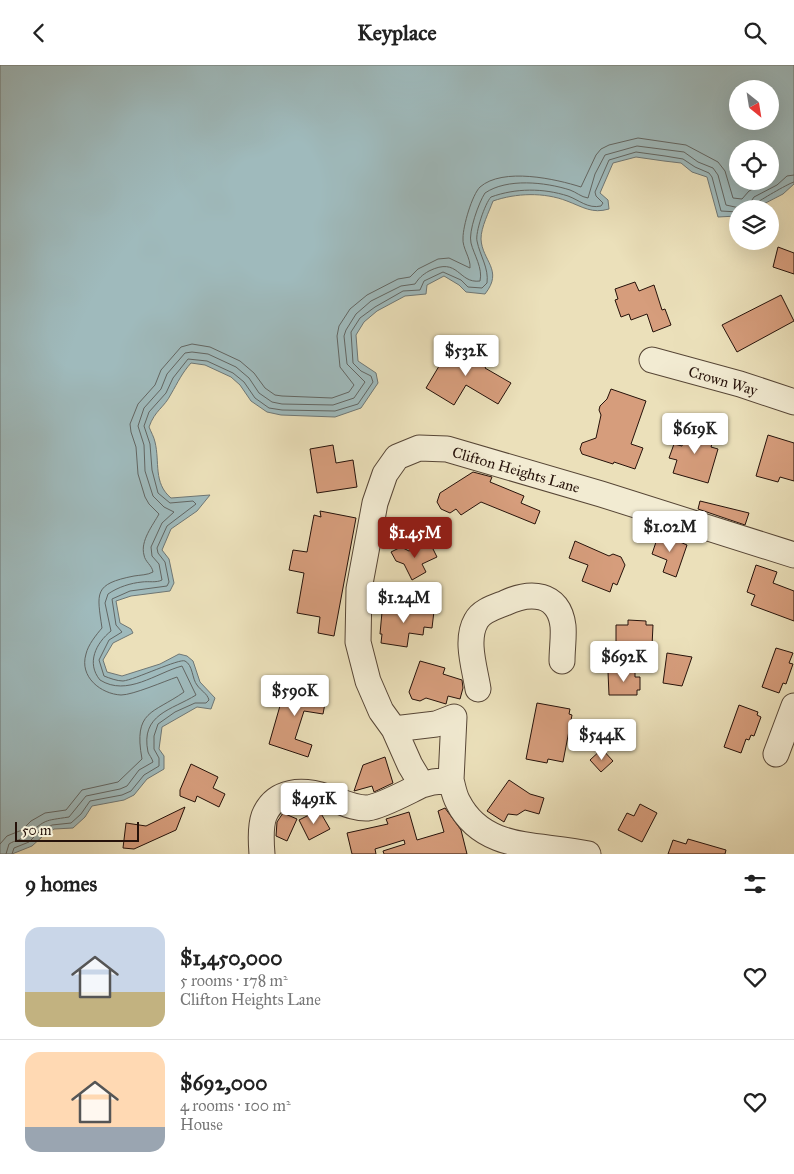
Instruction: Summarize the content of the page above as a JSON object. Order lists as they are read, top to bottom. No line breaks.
{"streets":{"street":["Crown Way","Clifton Heights Lane"]},"scale_bar":"50 m","north":"bottom right","page":{"header":"Keyplace","price":["$532K","$619K","$1.02M","$1.45M","$1.24M","$692K","$590K","$544K","$491K"],"scale":"50 m","heading":"9 homes","list":[{"name":"$1,450,000","note":"5 rooms · 178 m² · Clifton Heights Lane"},{"name":"$692,000","note":"4 rooms · 100 m² · House"}]}}
